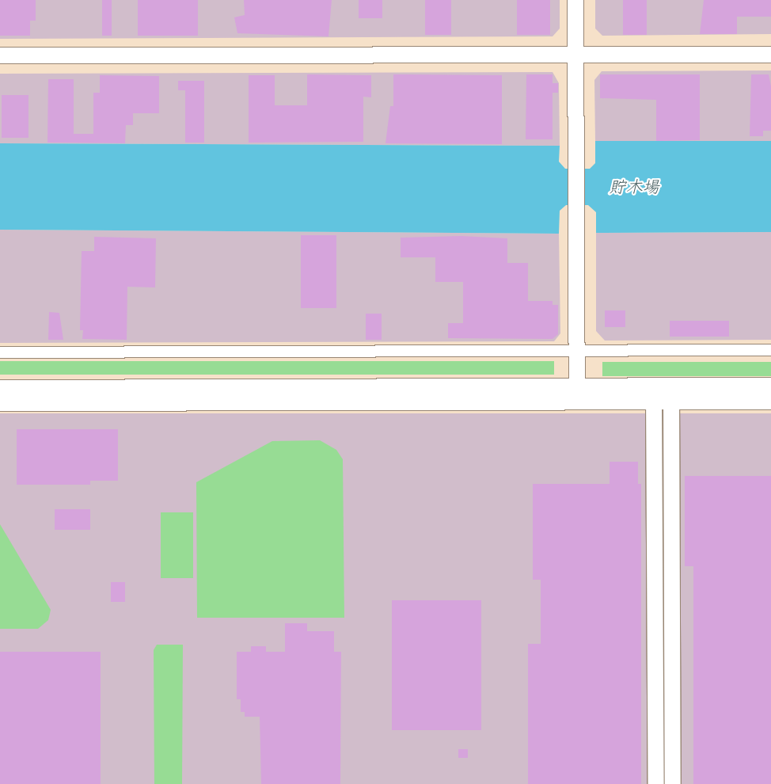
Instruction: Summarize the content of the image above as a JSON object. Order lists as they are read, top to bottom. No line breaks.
{"water":["貯木場"]}
